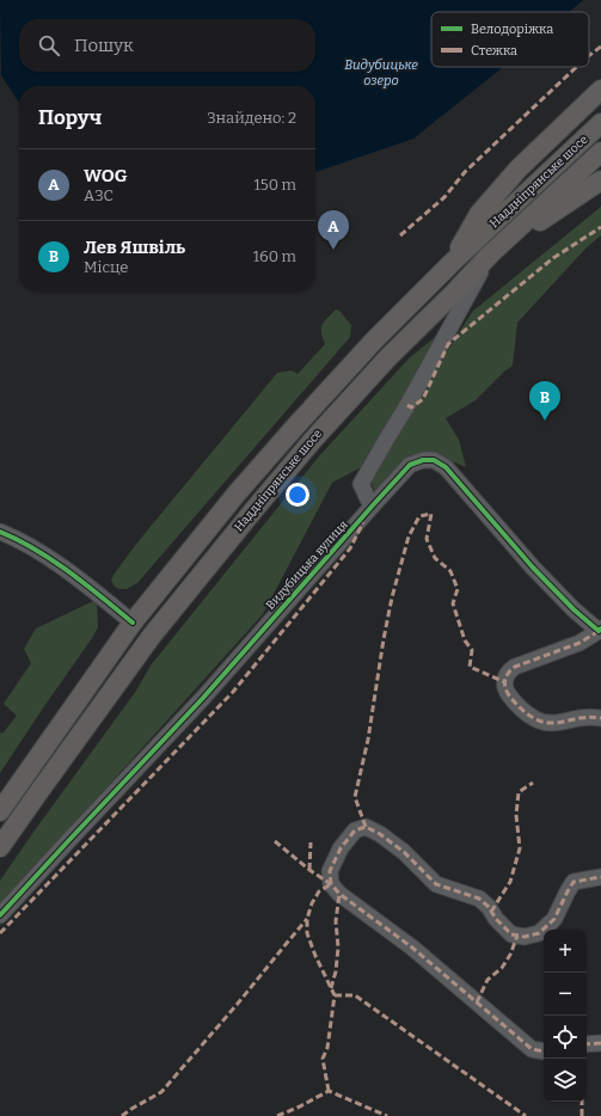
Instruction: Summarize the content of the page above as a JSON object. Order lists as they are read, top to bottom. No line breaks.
{"streets":{"main road":["Наддніпрянське шосе"],"street":["Видубицька вулиця"]},"water":["Видубицьке озеро"],"legend":["Велодоріжка","Стежка"],"page":{"search":"Пошук","heading":["Поруч","Знайдено: 2"],"list":[{"mark":"A","name":"WOG","note":"АЗС","value":"150 m"},{"mark":"B","name":"Лев Яшвіль","note":"Місце","value":"160 m"}],"pins":["A","B"],"map_buttons":["+","−"]}}
